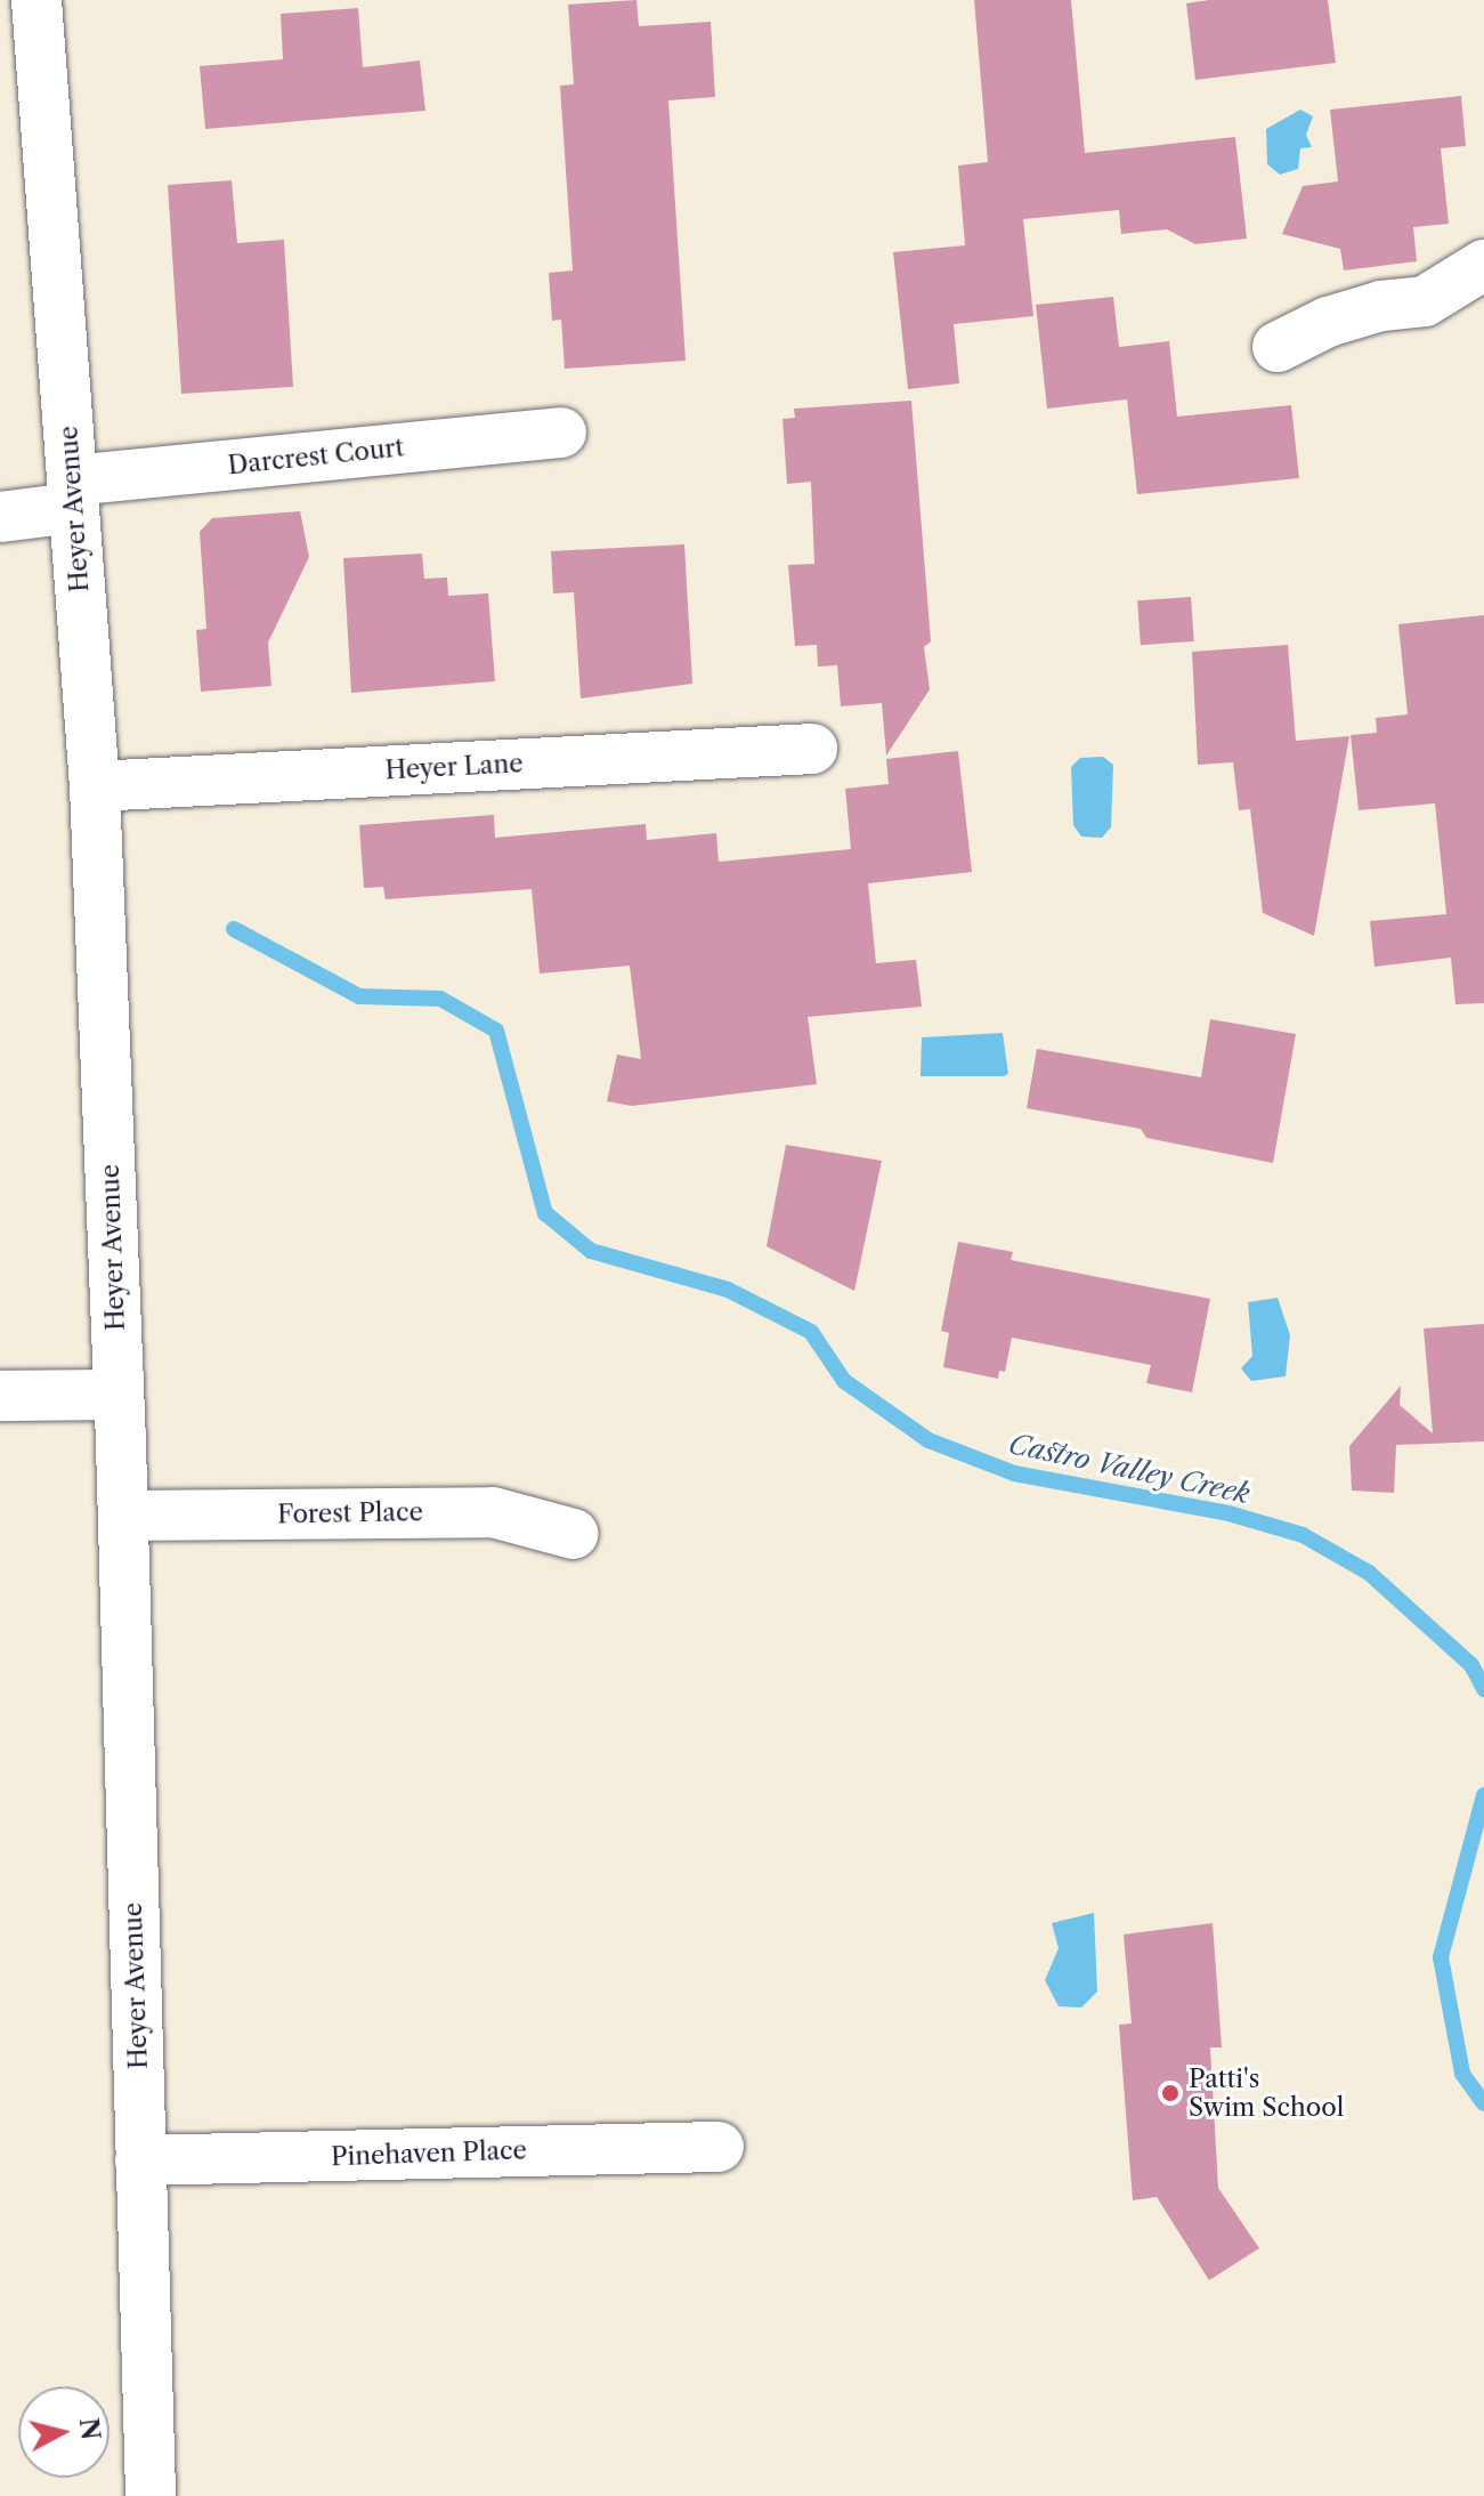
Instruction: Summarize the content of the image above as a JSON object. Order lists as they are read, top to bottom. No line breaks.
{"streets":{"street":["Darcrest Court","Heyer Avenue","Heyer Lane","Forest Place","Pinehaven Place"]},"crossings":[["Darcrest Court","Heyer Avenue"],["Heyer Avenue","Heyer Lane"],["Heyer Avenue","Forest Place"],["Heyer Avenue","Pinehaven Place"]],"water":["Castro Valley Creek"],"places":["Patti's Swim School"],"north":"right"}
